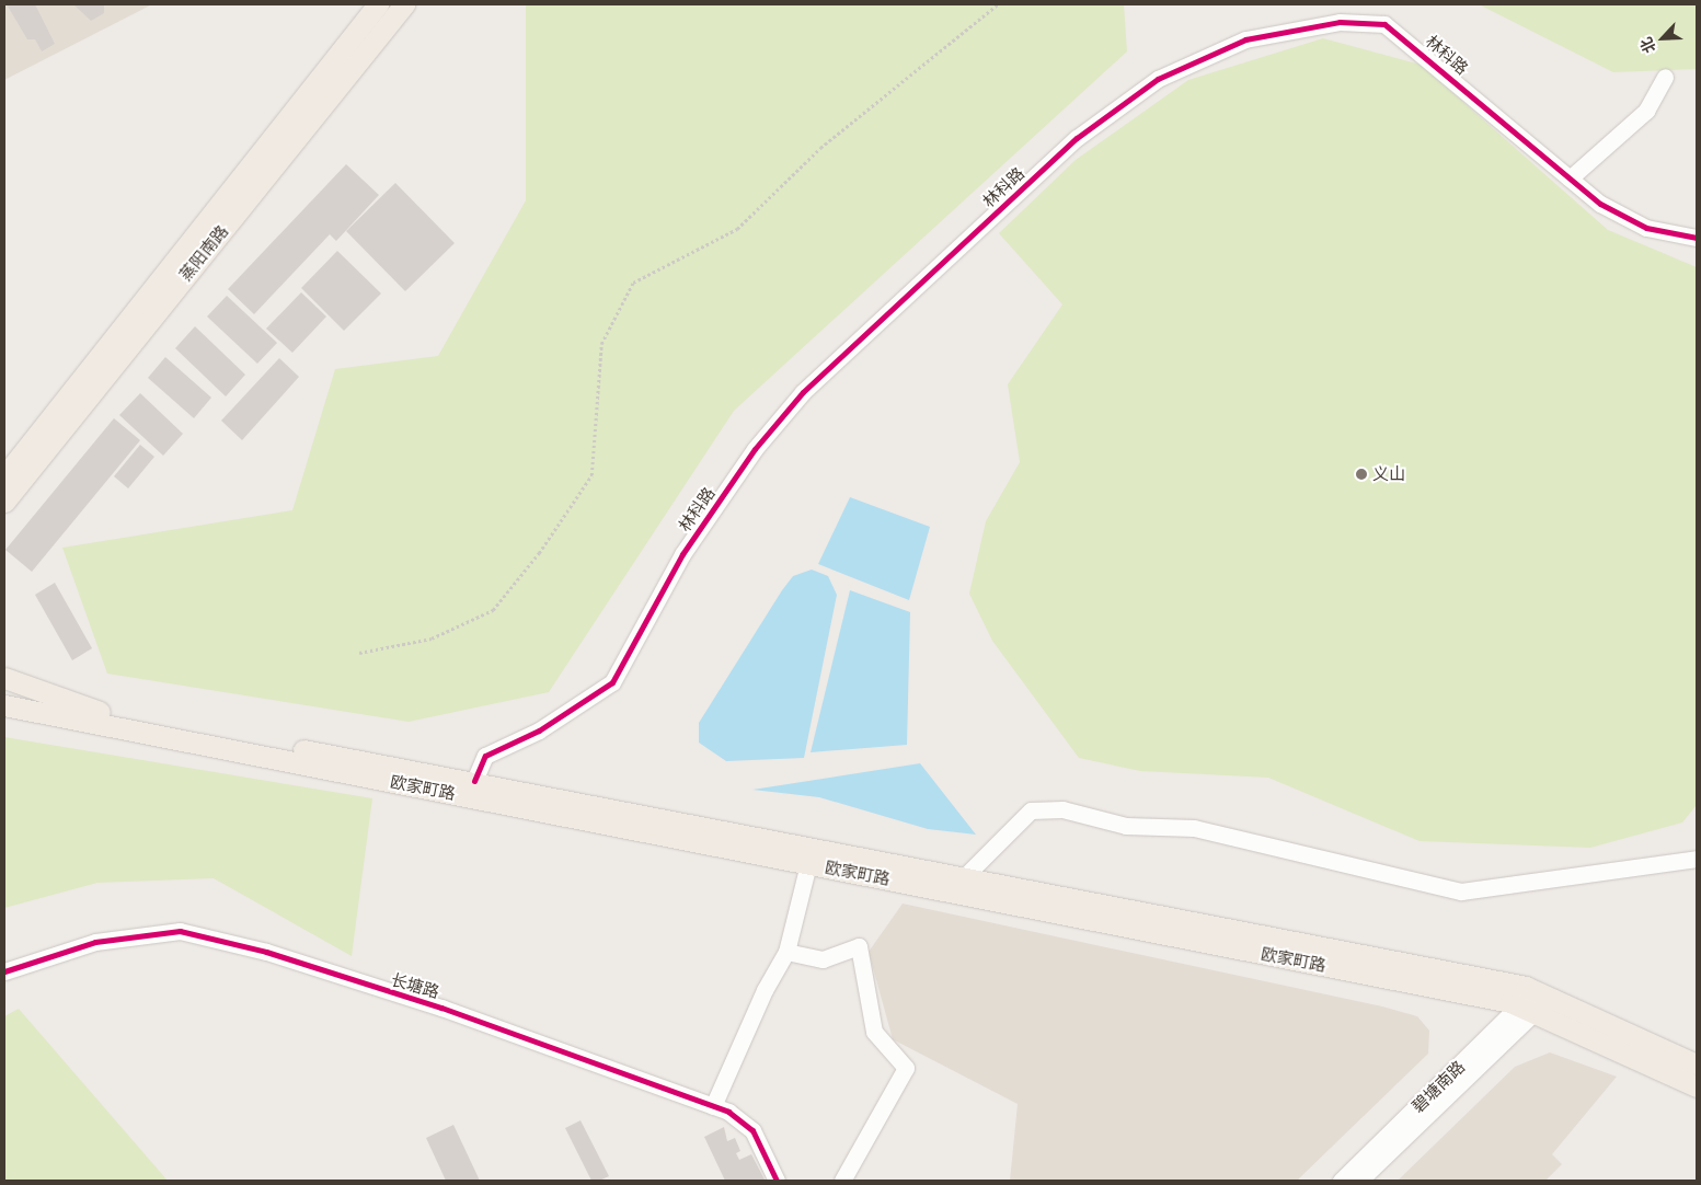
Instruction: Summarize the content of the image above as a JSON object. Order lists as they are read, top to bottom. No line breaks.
{"streets":{"main road":["蒸阳南路","欧家町路"],"street":["林科路","长塘路","碧塘南路"]},"crossings":[["林科路","欧家町路"],["欧家町路","碧塘南路"]],"places":["义山"],"north":"bottom left"}
